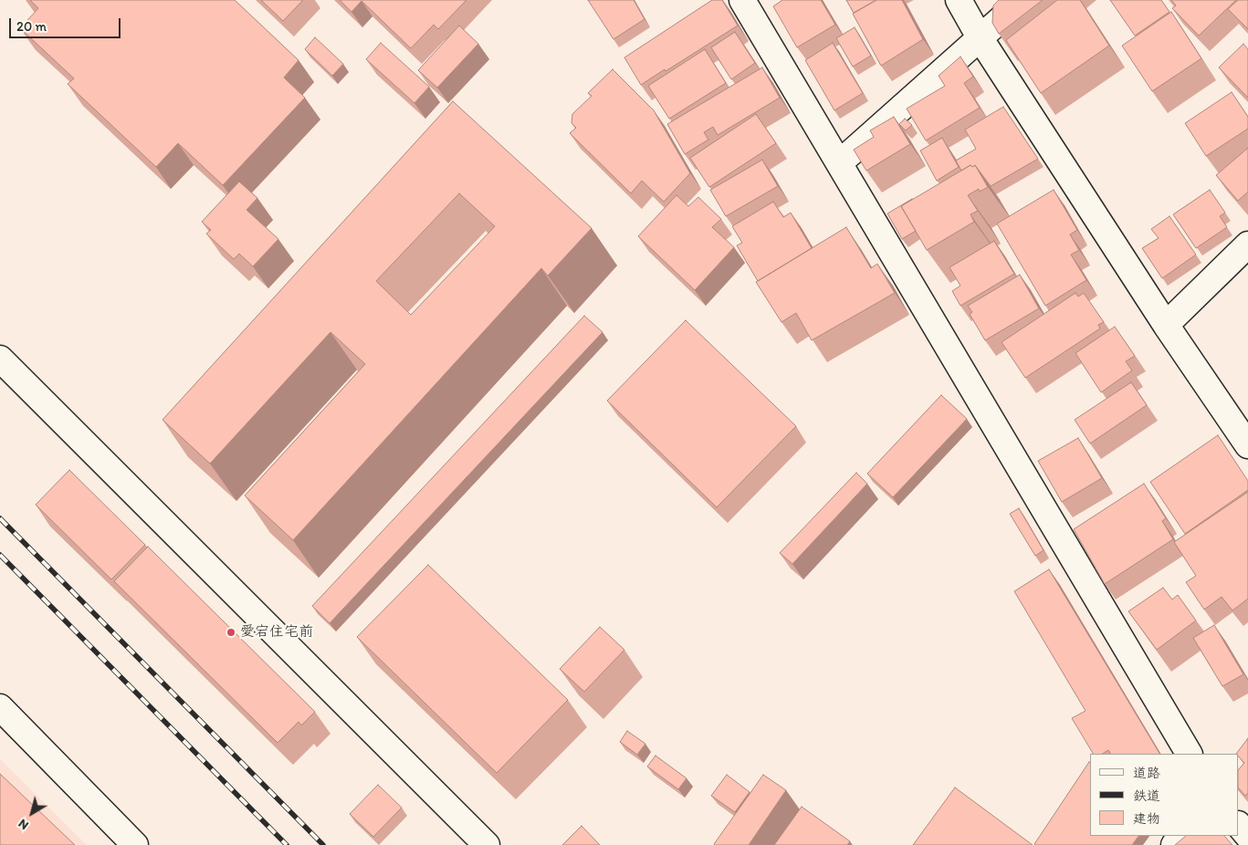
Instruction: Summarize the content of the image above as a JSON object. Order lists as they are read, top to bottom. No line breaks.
{"places":["愛宕住宅前"],"legend":["道路","鉄道","建物"],"scale_bar":"20 m","north":"bottom left"}
